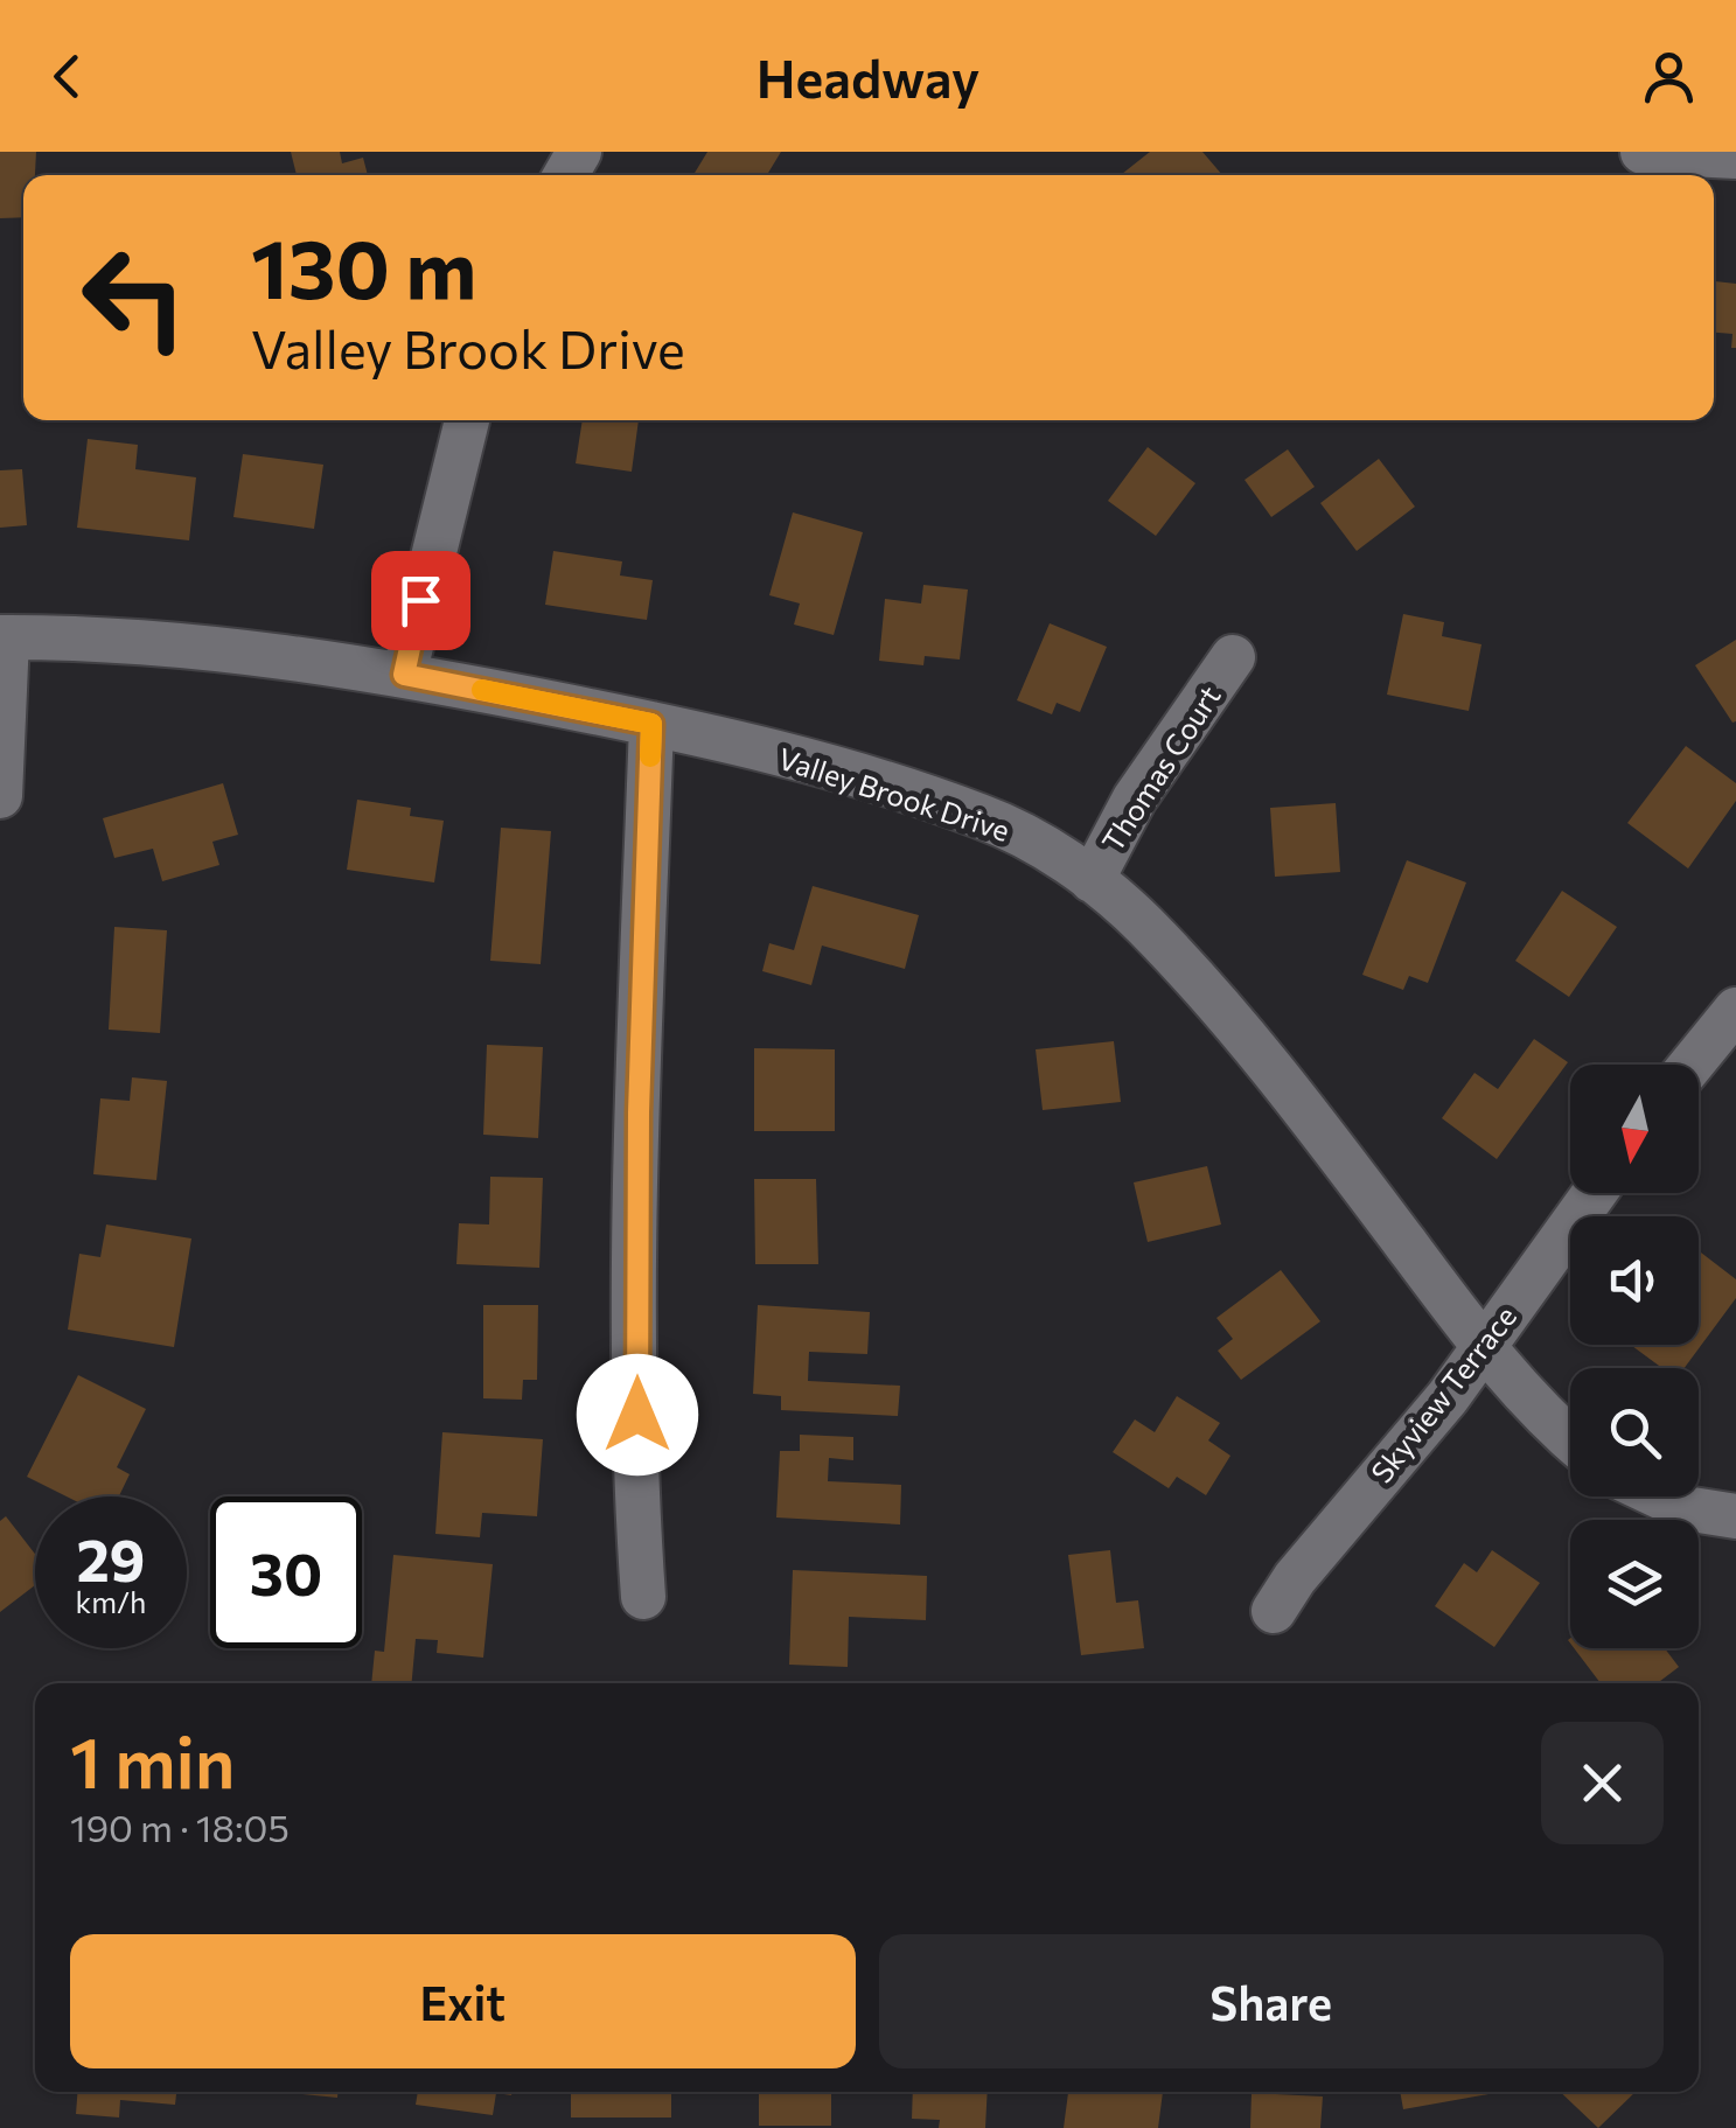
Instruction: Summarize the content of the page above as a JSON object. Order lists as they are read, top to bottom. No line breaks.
{"streets":{"street":["Thomas Court","Valley Brook Drive","Skyview Terrace"]},"crossings":[["Thomas Court","Valley Brook Drive"],["Valley Brook Drive","Skyview Terrace"]],"north":"bottom","page":{"header":"Headway","turn":["130 m","Valley Brook Drive"],"speed":"29 km/h","limit":"30","heading":["1 min","190 m · 18:05"],"buttons":["Exit","Share"]}}
